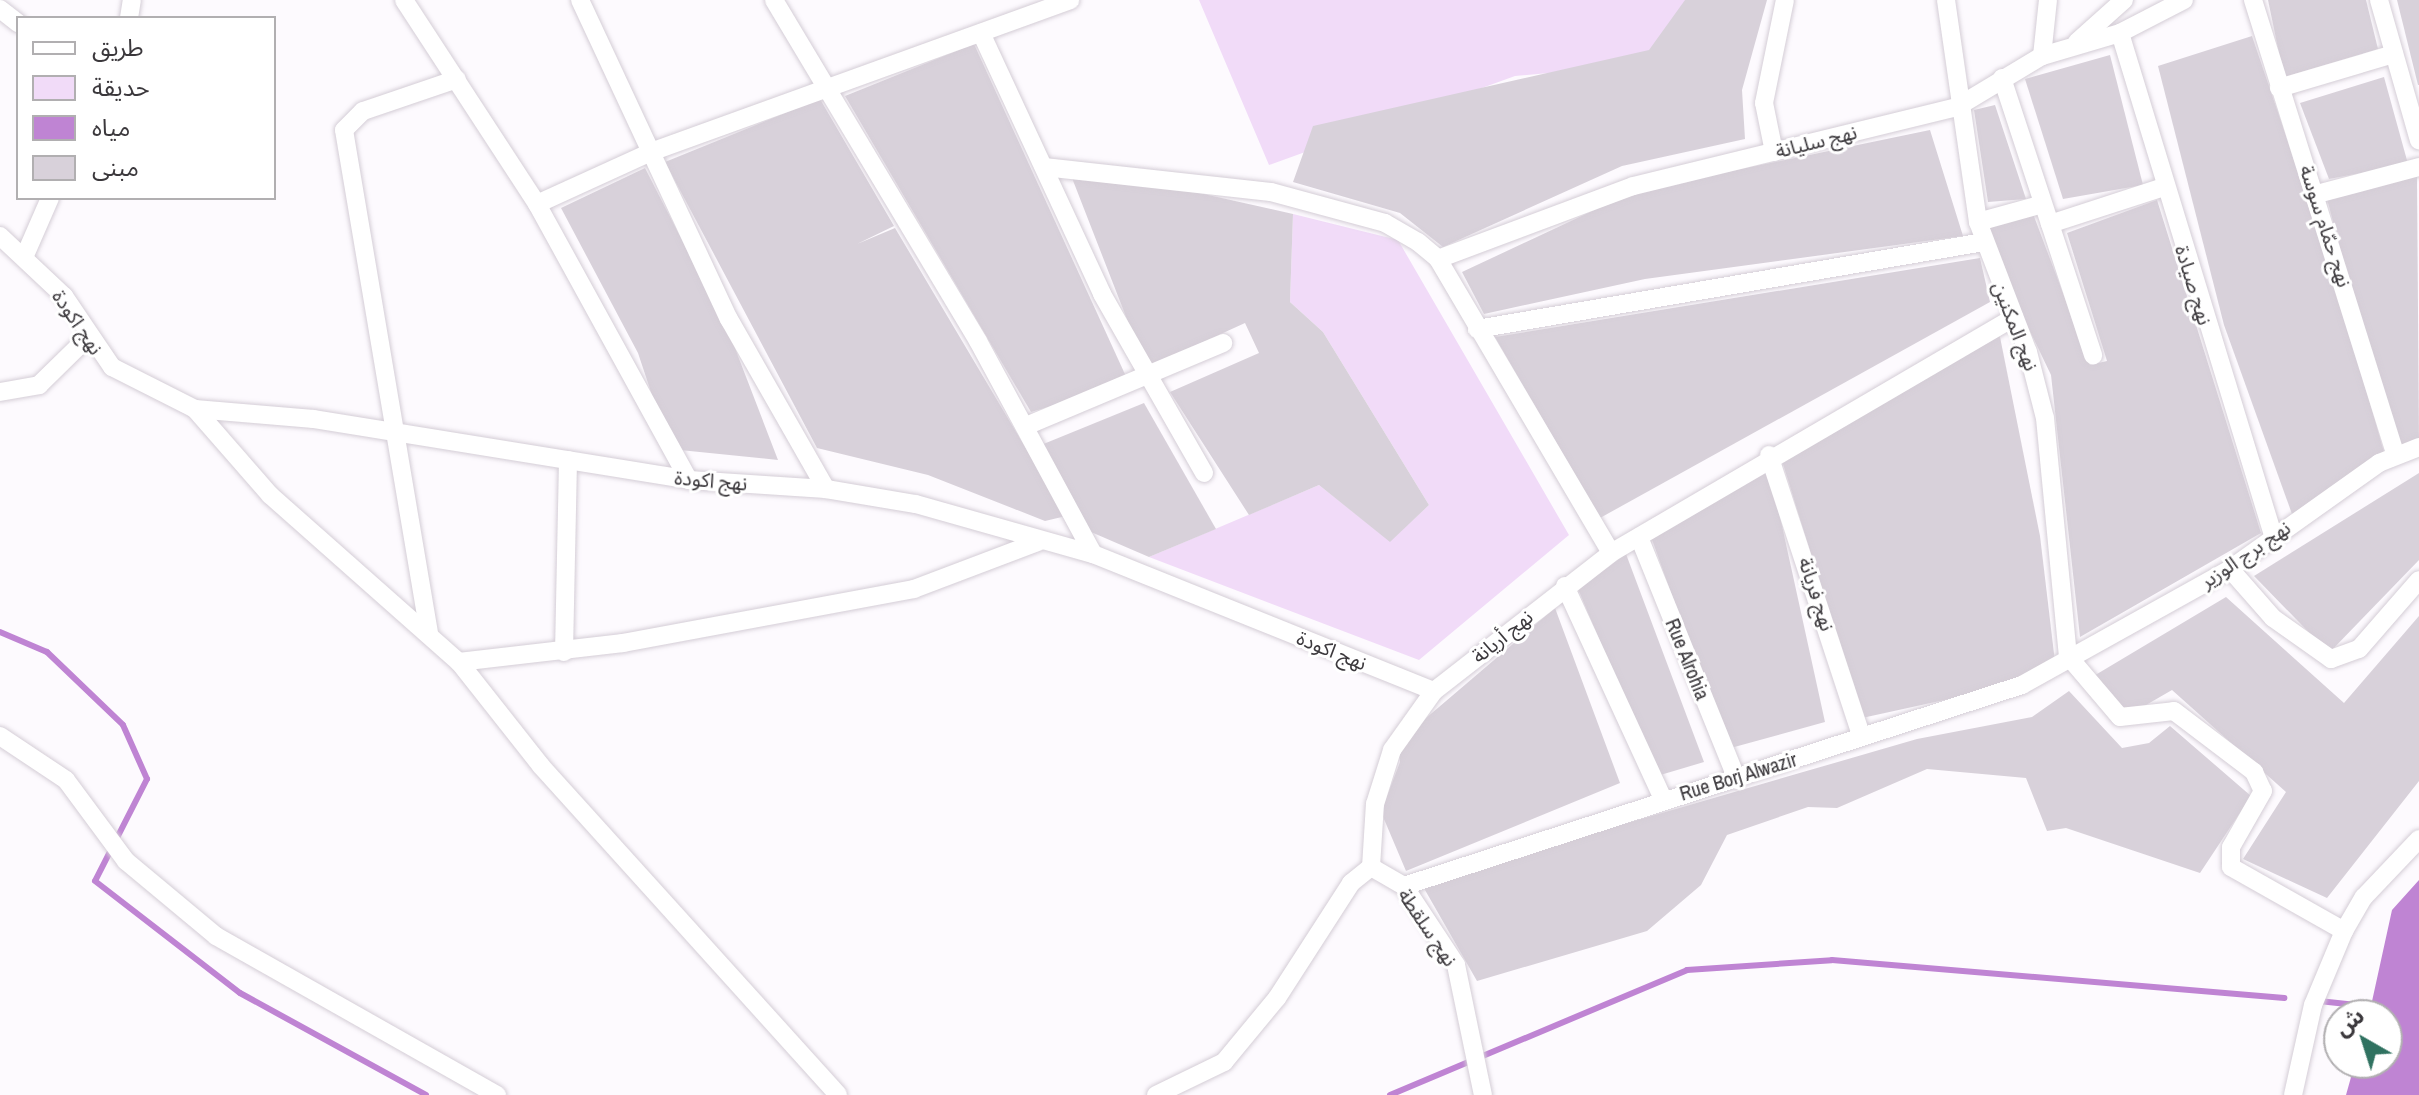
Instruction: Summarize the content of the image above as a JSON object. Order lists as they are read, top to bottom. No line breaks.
{"streets":{"street":["نهج سليانة","نهج حمّام سوسة","نهج صيادة","نهج اكودة","نهج المكنين","نهج برج الوزير","نهج فريانة","نهج أريانة","Rue Alrohia","Rue Borj Alwazir","نهج سلقطة"]},"crossings":[["نهج سليانة","نهج صيادة"],["نهج سليانة","نهج المكنين"],["نهج حمّام سوسة","نهج برج الوزير"],["نهج صيادة","نهج برج الوزير"],["نهج اكودة","نهج أريانة"],["نهج المكنين","نهج برج الوزير"],["نهج المكنين","نهج أريانة"],["نهج المكنين","Rue Borj Alwazir"],["نهج برج الوزير","Rue Borj Alwazir"],["نهج فريانة","نهج أريانة"],["نهج فريانة","Rue Borj Alwazir"],["نهج أريانة","Rue Alrohia"],["نهج أريانة","نهج سلقطة"],["Rue Alrohia","Rue Borj Alwazir"],["Rue Borj Alwazir","نهج سلقطة"]],"legend":["طريق","حديقة","مياه","مبنى"],"north":"top left"}
